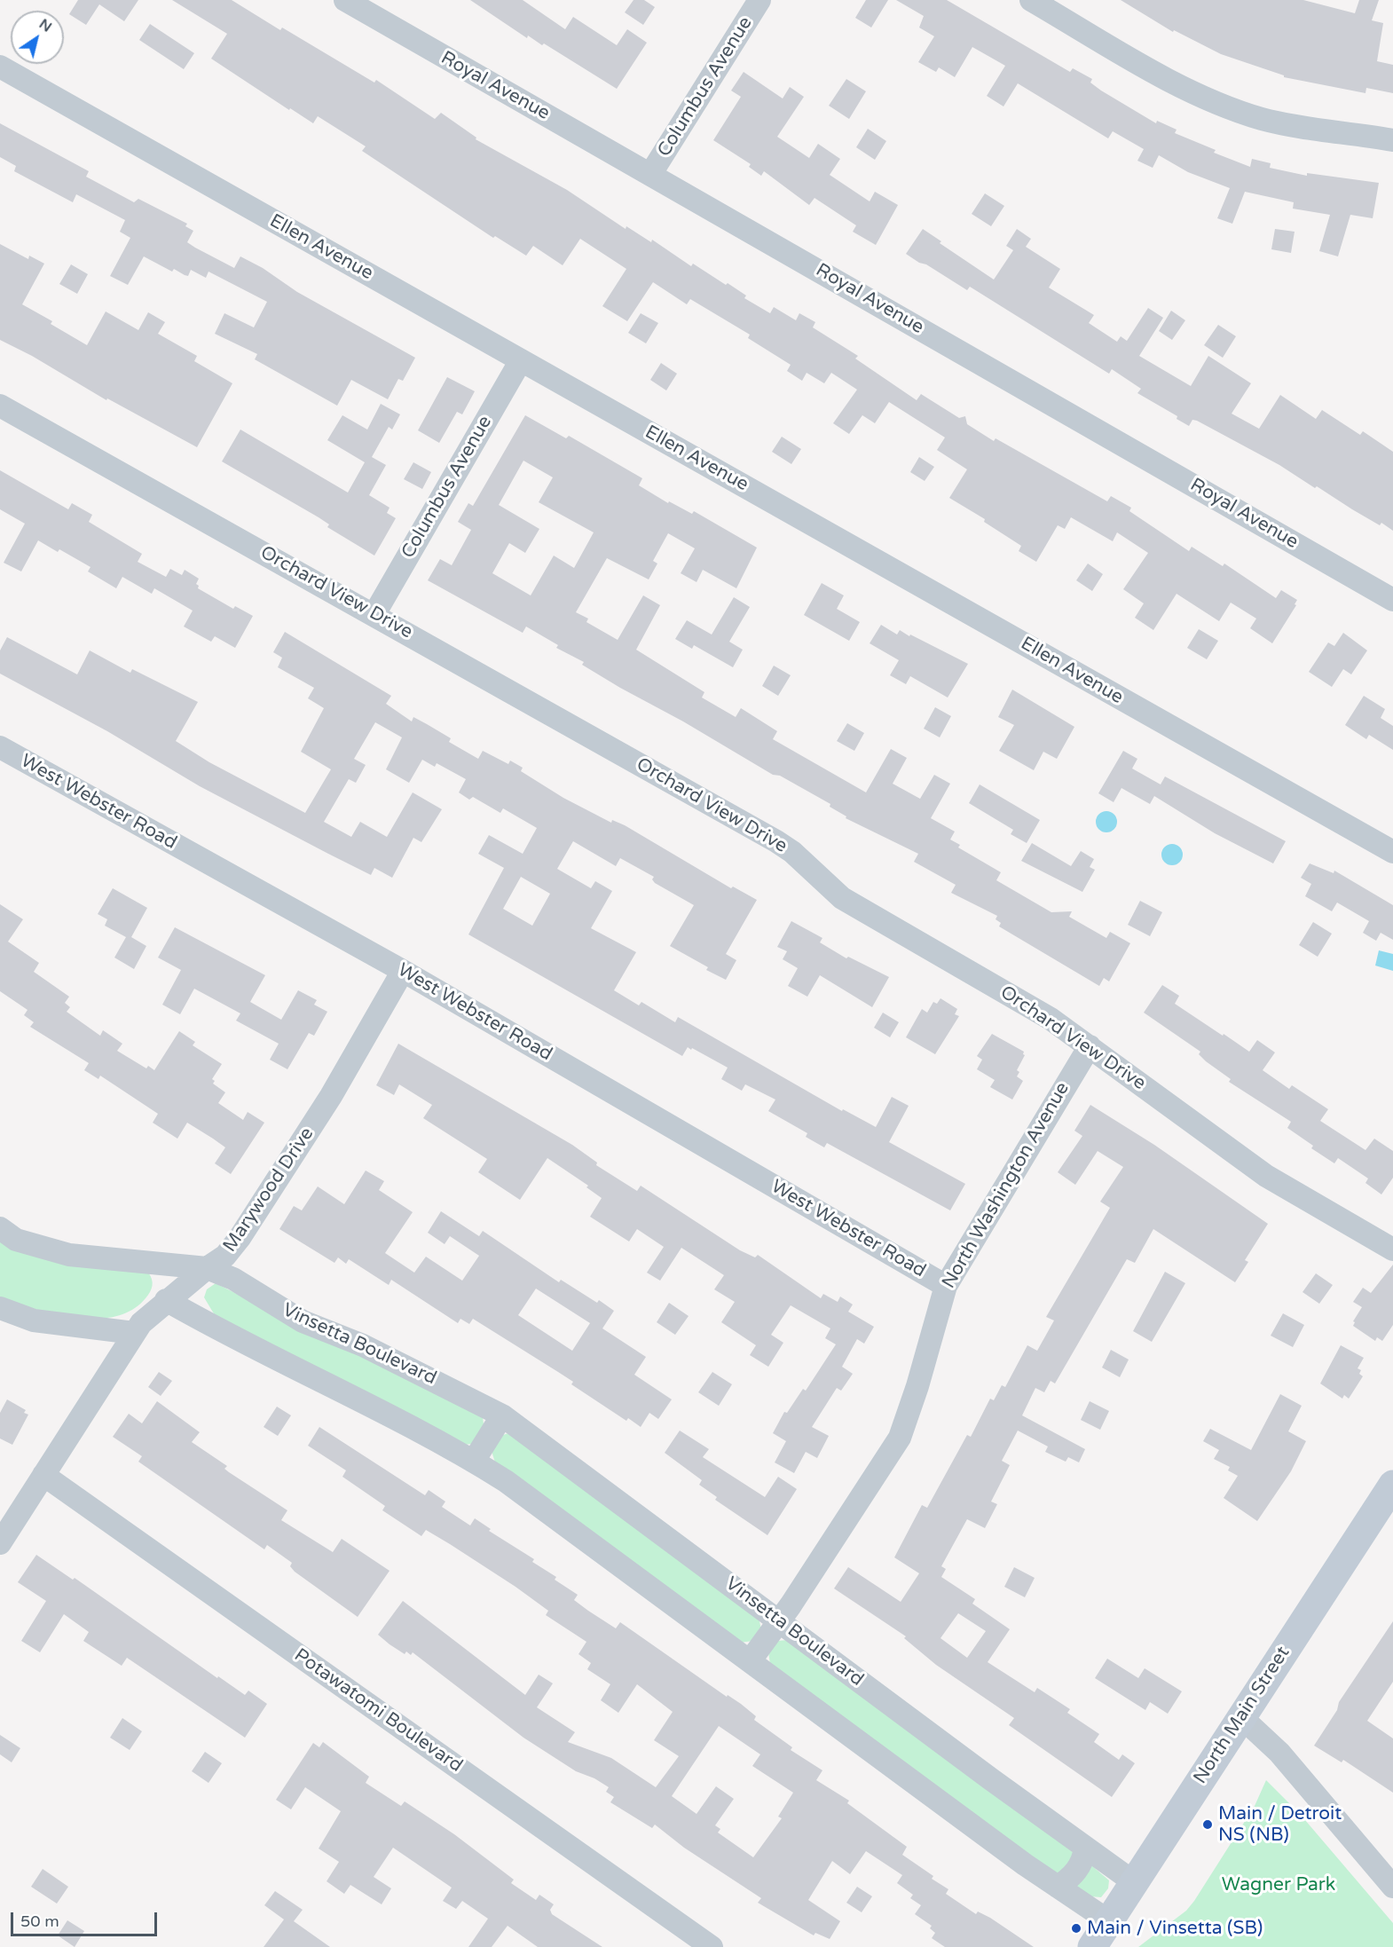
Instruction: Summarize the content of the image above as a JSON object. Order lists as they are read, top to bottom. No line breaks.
{"streets":{"main road":["North Main Street"],"street":["Royal Avenue","Columbus Avenue","Ellen Avenue","Orchard View Drive","West Webster Road","North Washington Avenue","Marywood Drive","Vinsetta Boulevard","Potawatomi Boulevard"]},"crossings":[["Royal Avenue","Columbus Avenue"],["Columbus Avenue","Ellen Avenue"],["Columbus Avenue","Orchard View Drive"],["Orchard View Drive","North Washington Avenue"],["West Webster Road","North Washington Avenue"],["West Webster Road","Marywood Drive"],["North Washington Avenue","Vinsetta Boulevard"],["Marywood Drive","Vinsetta Boulevard"],["Marywood Drive","Potawatomi Boulevard"],["Vinsetta Boulevard","North Main Street"]],"parks":["Wagner Park"],"places":["Main / Detroit NS (NB)","Main / Vinsetta (SB)"],"scale_bar":"50 m","north":"top right"}
